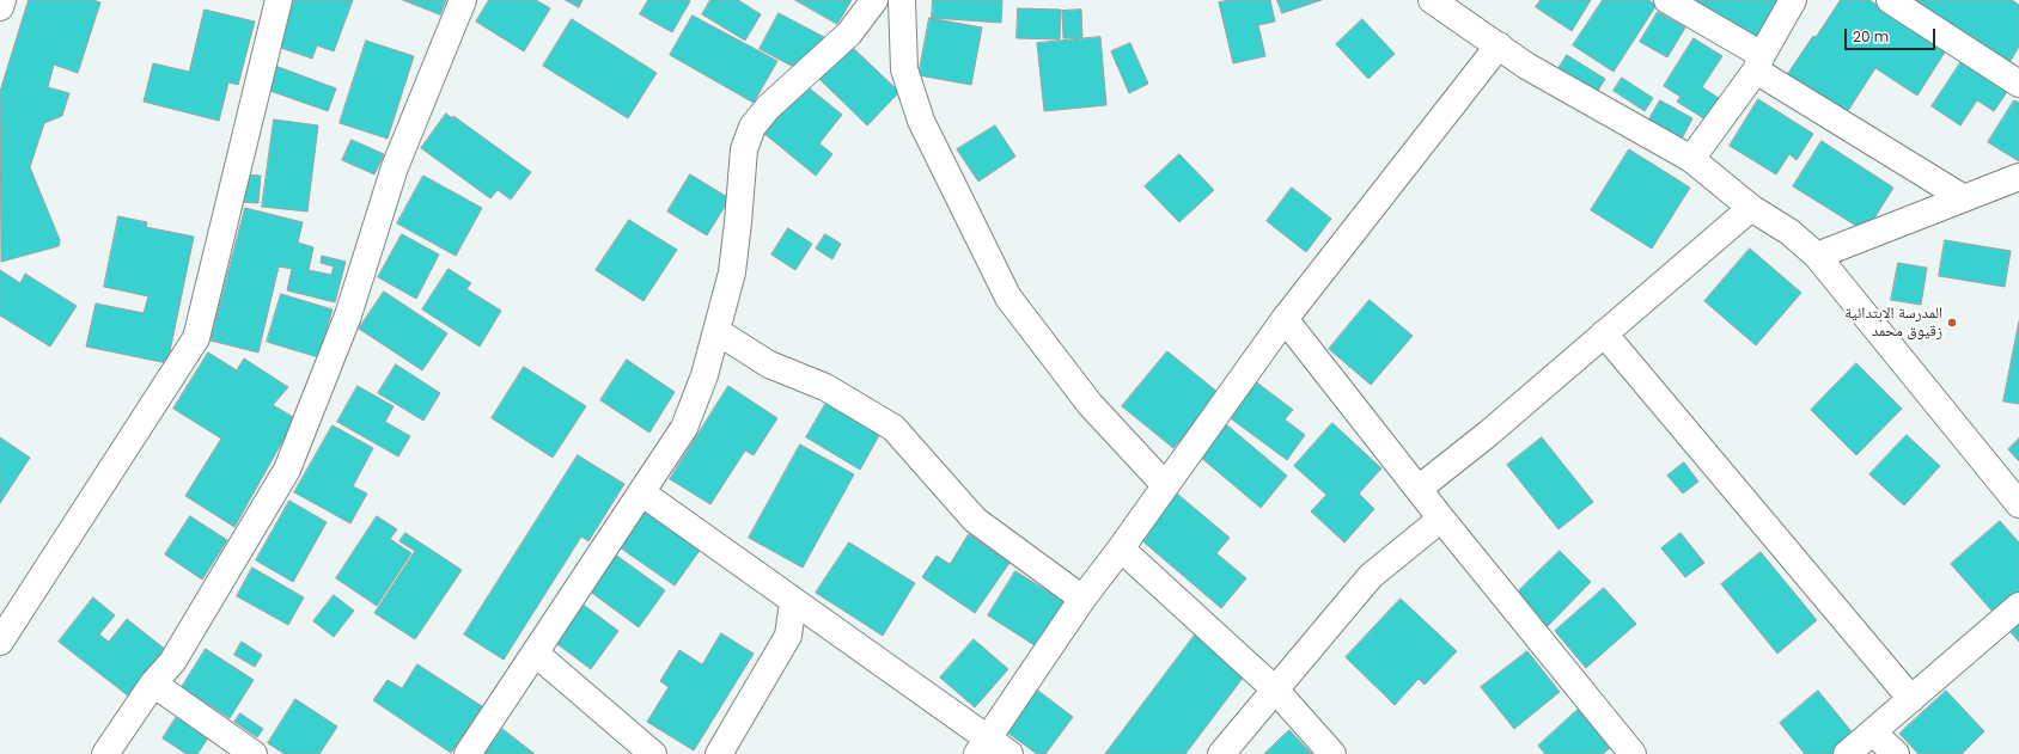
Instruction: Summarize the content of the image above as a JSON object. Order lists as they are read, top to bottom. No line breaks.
{"places":["المدرسة الابتدائية زقيوق محمد"],"scale_bar":"20 m"}
